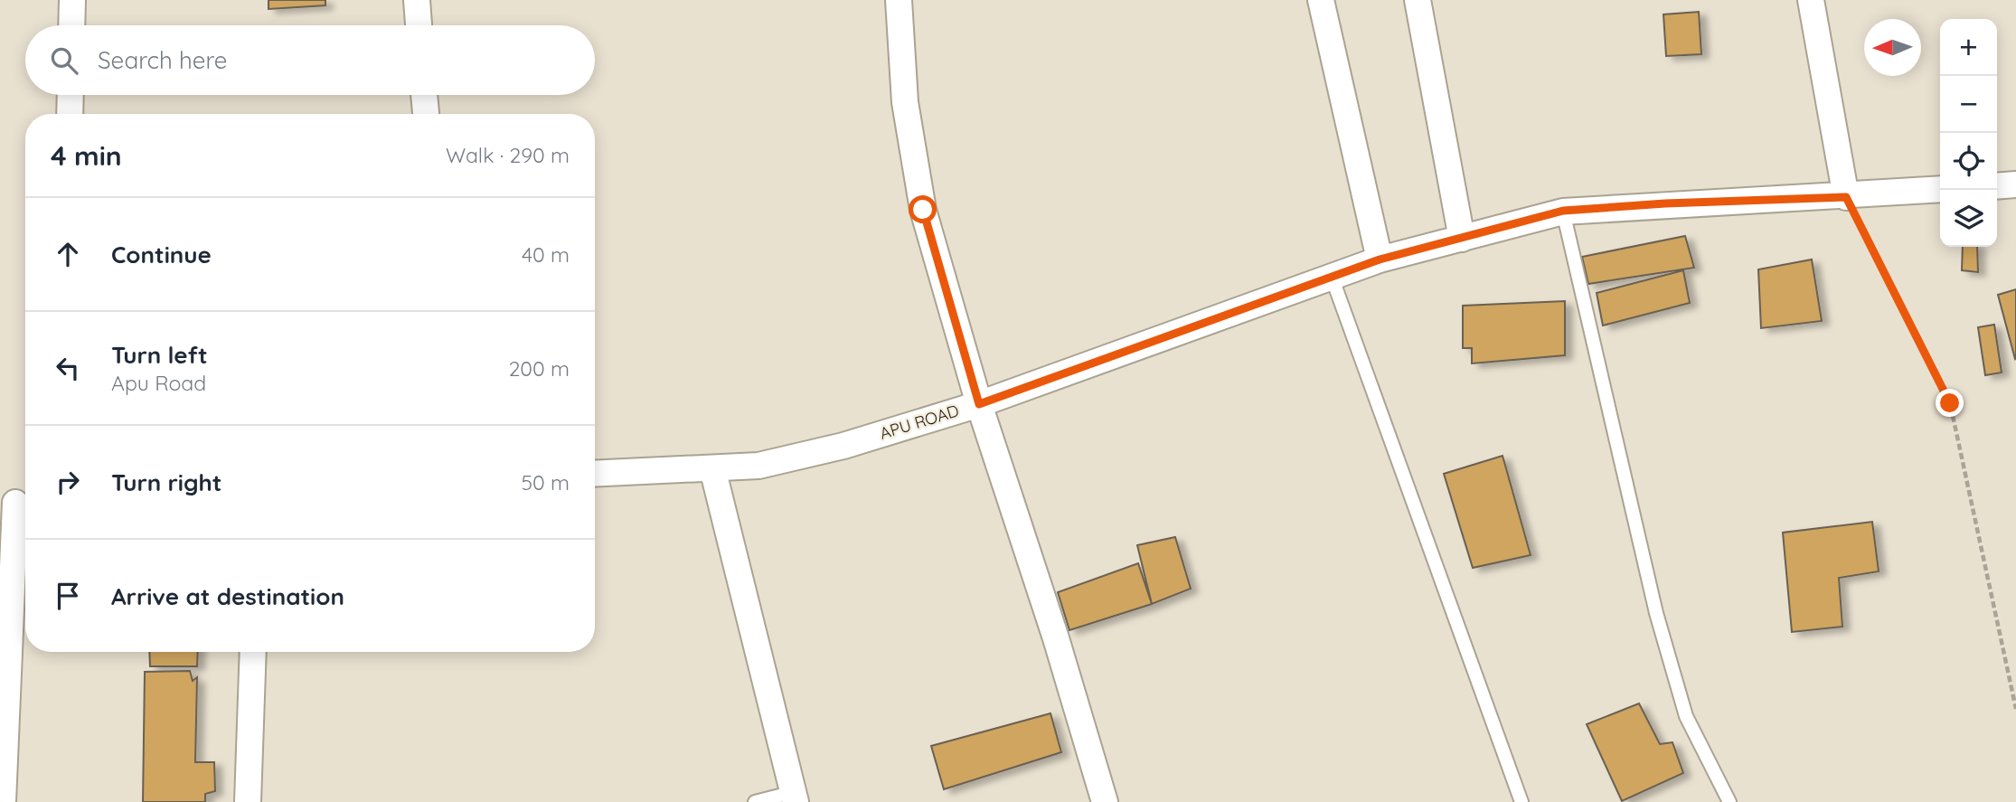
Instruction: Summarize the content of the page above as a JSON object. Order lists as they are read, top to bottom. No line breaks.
{"streets":{"street":["APU ROAD"]},"north":"left","page":{"map_buttons":["+","−"],"search":"Search here","heading":["4 min","Walk · 290 m"],"list":[["Continue","40 m"],["Turn left","Apu Road","200 m"],["Turn right","50 m"],"Arrive at destination"]}}
